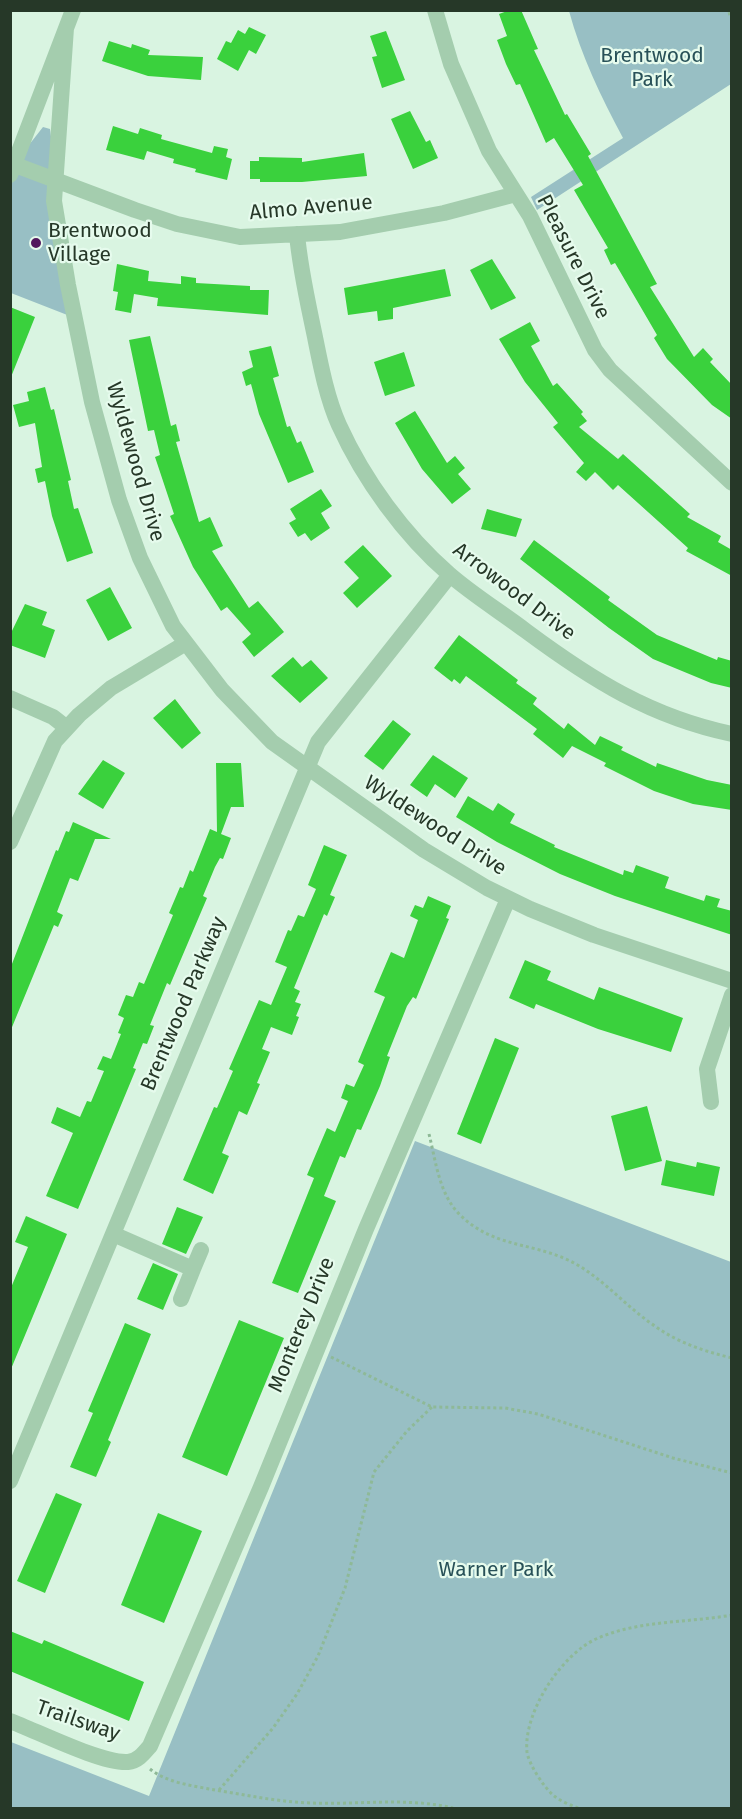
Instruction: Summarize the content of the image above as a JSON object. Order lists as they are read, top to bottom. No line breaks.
{"streets":{"street":["Almo Avenue","Pleasure Drive","Wyldewood Drive","Arrowood Drive","Brentwood Parkway","Monterey Drive","Trailsway"]},"crossings":[["Almo Avenue","Pleasure Drive"],["Almo Avenue","Wyldewood Drive"],["Almo Avenue","Arrowood Drive"],["Wyldewood Drive","Brentwood Parkway"],["Wyldewood Drive","Monterey Drive"],["Arrowood Drive","Brentwood Parkway"],["Monterey Drive","Trailsway"]],"parks":["Brentwood Park","Warner Park"],"places":["Brentwood Village"]}
